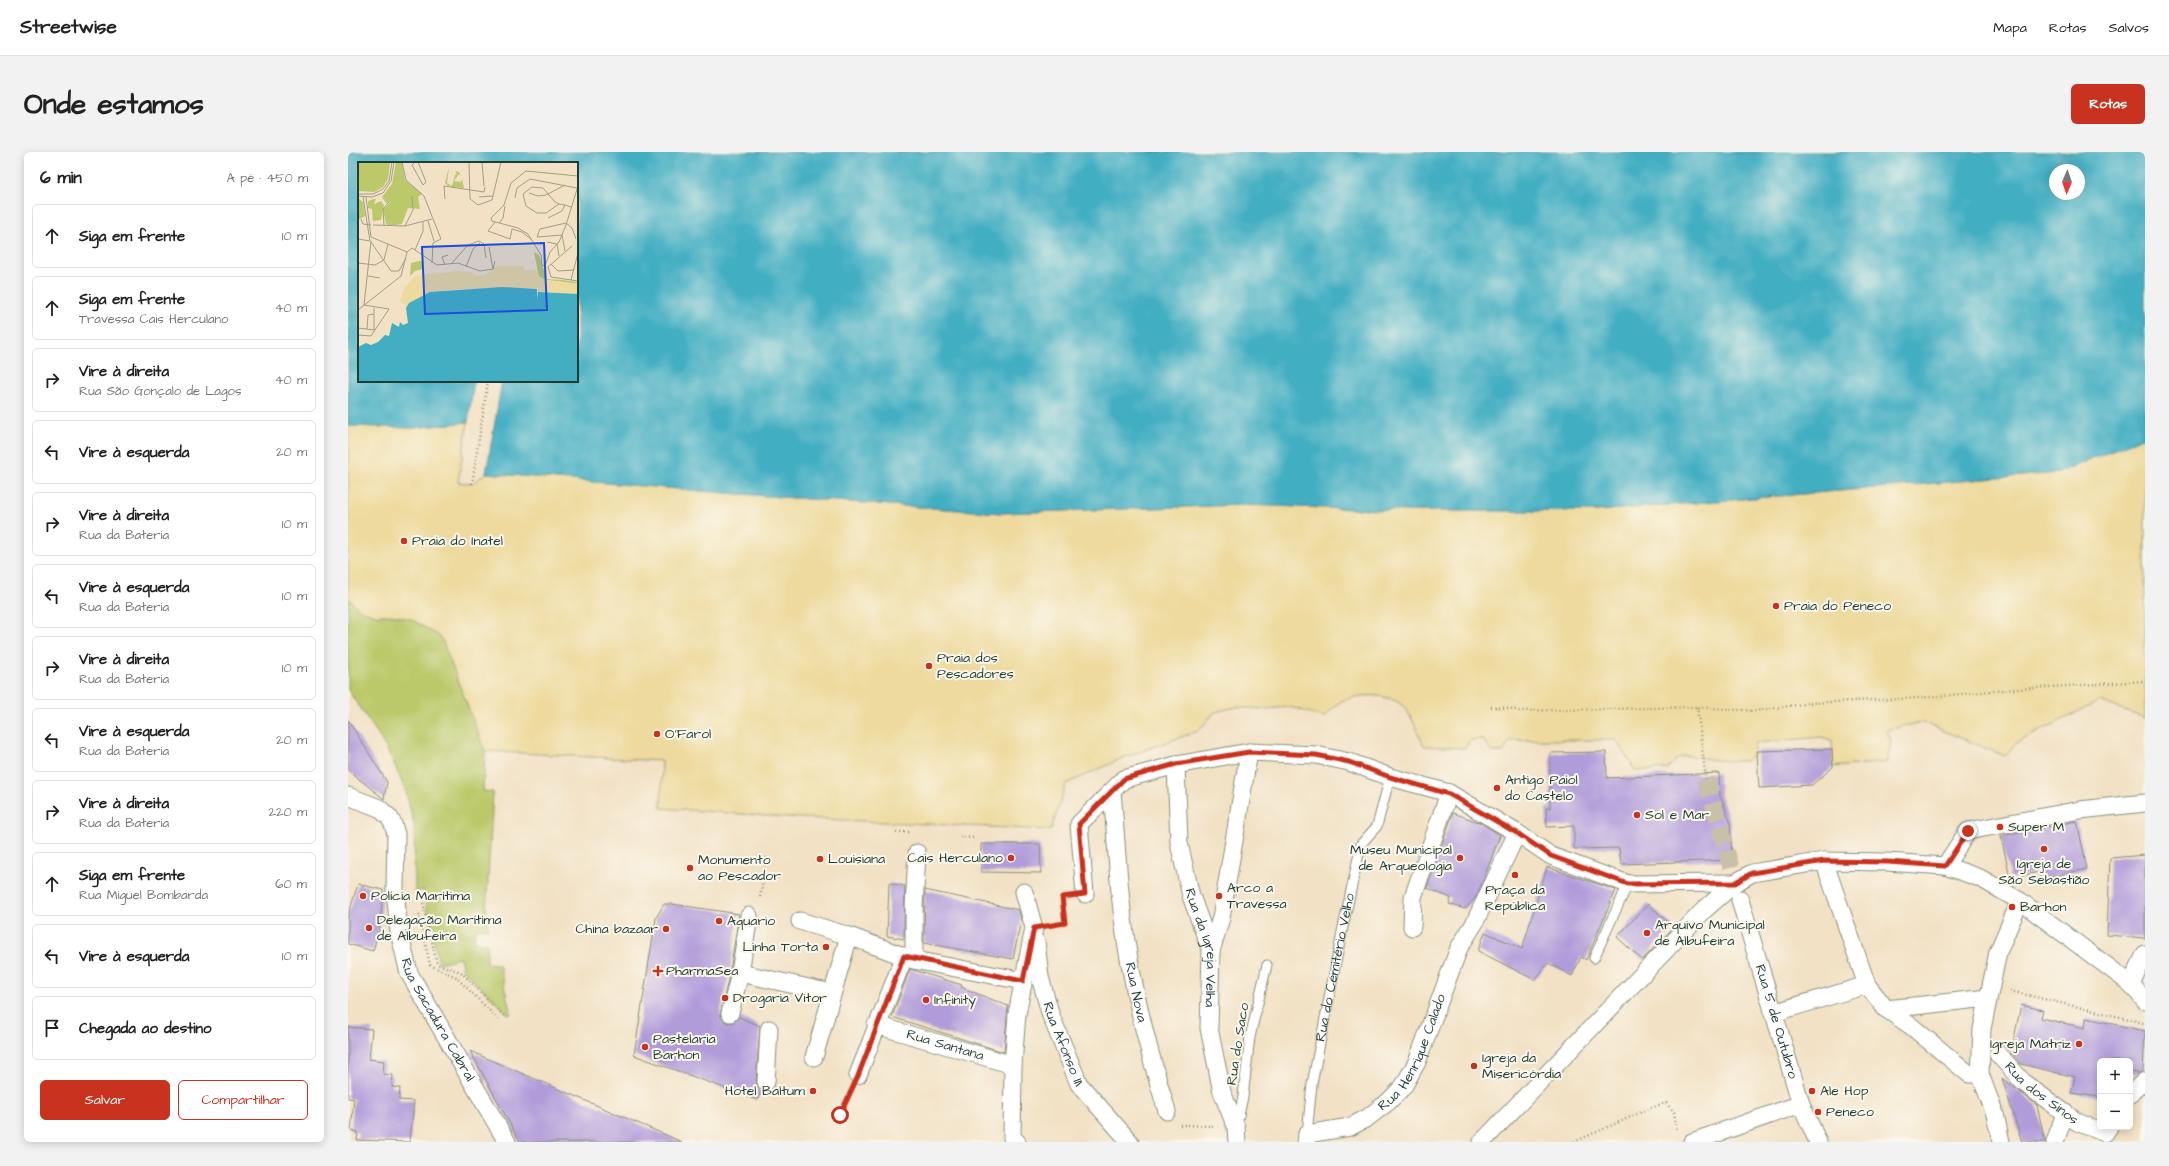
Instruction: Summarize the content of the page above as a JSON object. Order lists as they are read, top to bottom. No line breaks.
{"streets":{"street":["Rua da Igreja Velha","Rua Nova","Rua Sacadura Cabral","Rua 5 de Outubro","Rua Afonso III","Rua Santana","Rua Henrique Calado","Rua dos Sinos"],"lane":["Rua do Cemitério Velho","Rua do Saco"]},"crossings":[["Rua da Igreja Velha","Rua do Saco"],["Rua do Cemitério Velho","Rua Henrique Calado"]],"places":{"other":["Praia do Inatel","Praia do Peneco","Praia dos Pescadores","O’Farol","Antigo Paiol do Castelo","Sol e Mar","Super M","Igreja de São Sebastião","Cais Herculano","Museu Municipal de Arqueologia","Louisiana","Monumento ao Pescador","Praça da República","Polícia Marítima","Arco a Travessa","Barhon","Aquario","Delegação Marítima de Albufeira","China bazaar","Arquivo Municipal de Albufeira","Linha Torta","Drogaria Vitor","Infinity","Igreja Matriz","Pastelaria Barhon","Igreja da Misericórdia","Hotel Baltum","Ale Hop","Peneco"],"health":["PharmaSea"]},"north":"bottom","page":{"header":"Streetwise","nav":["Mapa","Rotas","Salvos"],"buttons":["Rotas",["Salvar","Compartilhar"]],"title":"Onde estamos","heading":["6 min","A pé · 450 m"],"list":[["Siga em frente","10 m"],["Siga em frente","Travessa Cais Herculano","40 m"],["Vire à direita","Rua São Gonçalo de Lagos","40 m"],["Vire à esquerda","20 m"],["Vire à direita","Rua da Bateria","10 m"],["Vire à esquerda","Rua da Bateria","10 m"],["Vire à direita","Rua da Bateria","10 m"],["Vire à esquerda","Rua da Bateria","20 m"],["Vire à direita","Rua da Bateria","220 m"],["Siga em frente","Rua Miguel Bombarda","60 m"],["Vire à esquerda","10 m"],"Chegada ao destino"],"map_buttons":["+","−"]}}
